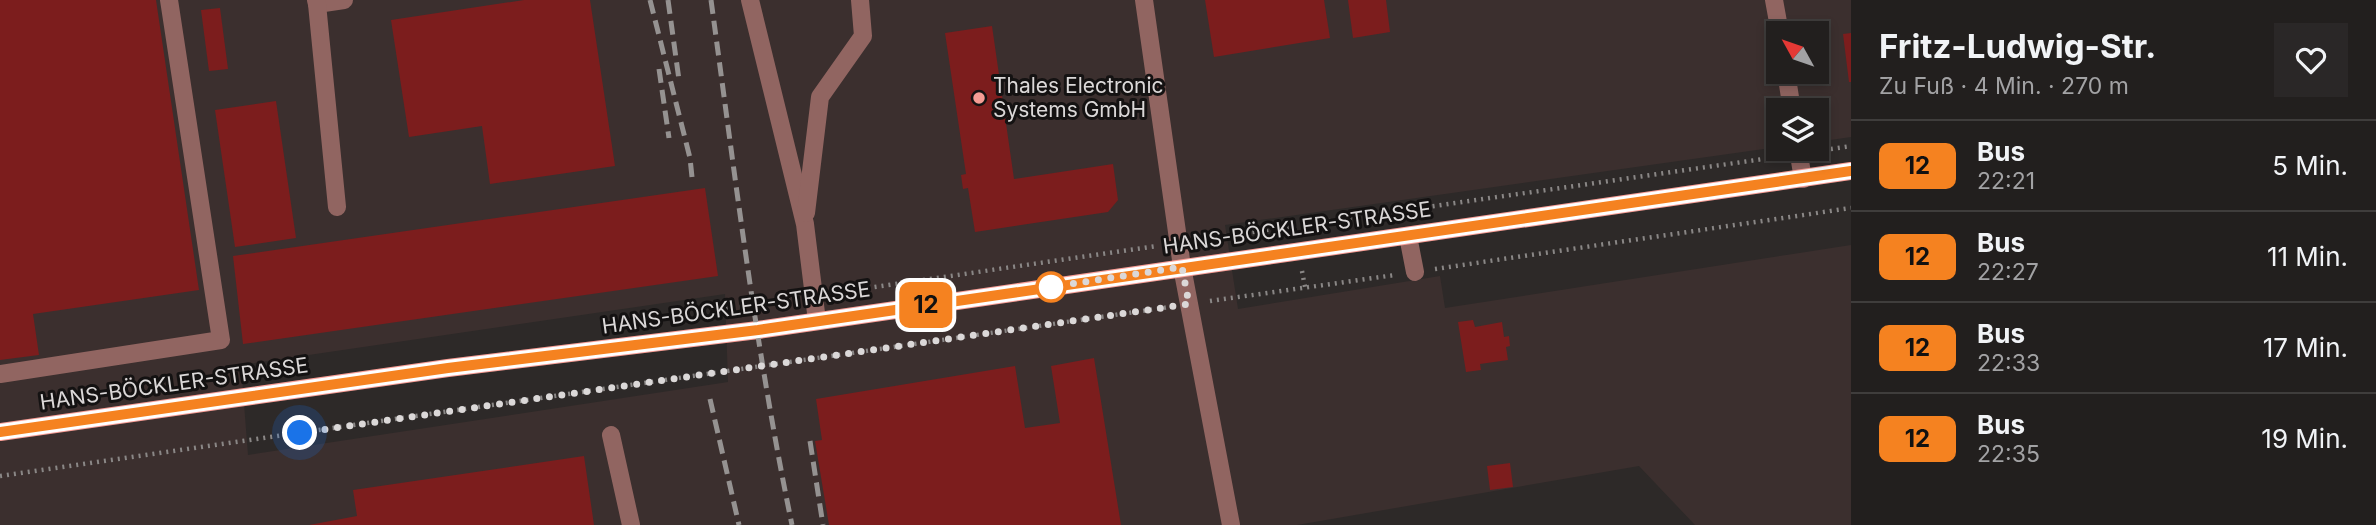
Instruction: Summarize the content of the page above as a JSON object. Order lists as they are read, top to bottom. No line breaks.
{"streets":{"main road":["HANS-BÖCKLER-STRASSE"]},"places":["Thales Electronic Systems GmbH"],"lines":["bus line 12"],"north":"top left","page":{"on_map":"12","heading":["Fritz-Ludwig-Str.","Zu Fuß · 4 Min. · 270 m"],"list":[{"mark":"12","name":"Bus","note":"22:21","value":"5 Min."},{"mark":"12","name":"Bus","note":"22:27","value":"11 Min."},{"mark":"12","name":"Bus","note":"22:33","value":"17 Min."},{"mark":"12","name":"Bus","note":"22:35","value":"19 Min."}]}}
